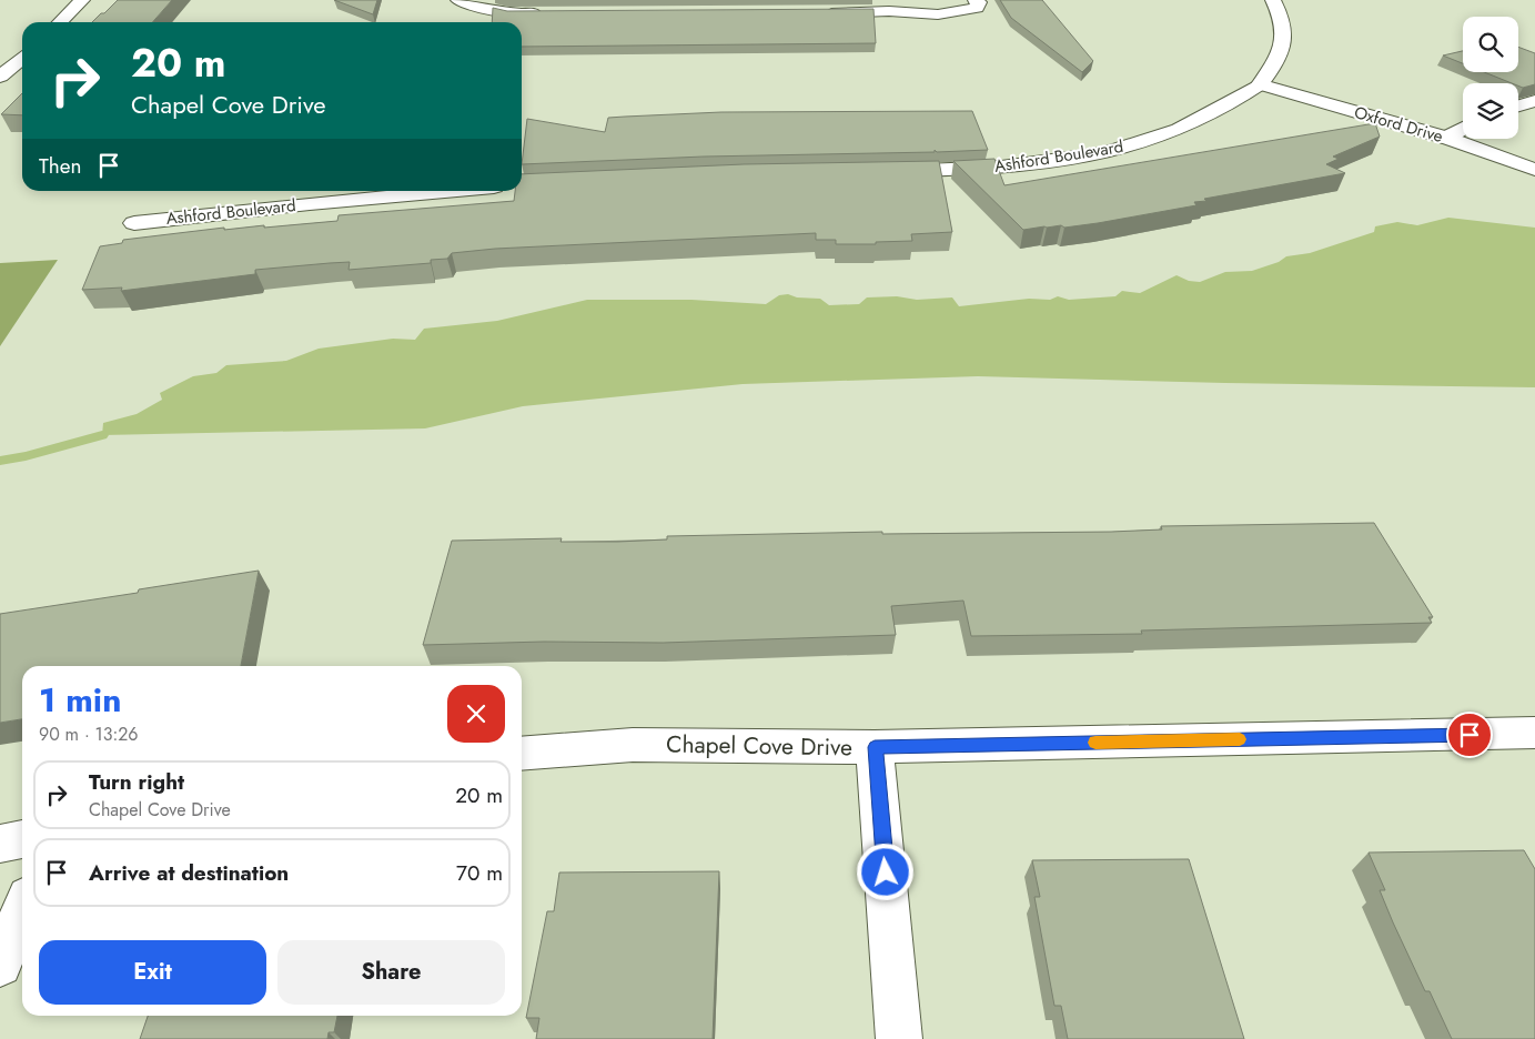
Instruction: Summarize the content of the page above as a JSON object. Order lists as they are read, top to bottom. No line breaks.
{"streets":{"street":["Oxford Drive","Ashford Boulevard","Chapel Cove Drive"]},"crossings":[["Oxford Drive","Ashford Boulevard"]],"page":{"turn":["20 m","Chapel Cove Drive"],"then":"Then","heading":["1 min","90 m · 13:26"],"list":[{"name":"Turn right","note":"Chapel Cove Drive","value":"20 m"},{"name":"Arrive at destination","value":"70 m"}],"buttons":["Exit","Share"]}}
